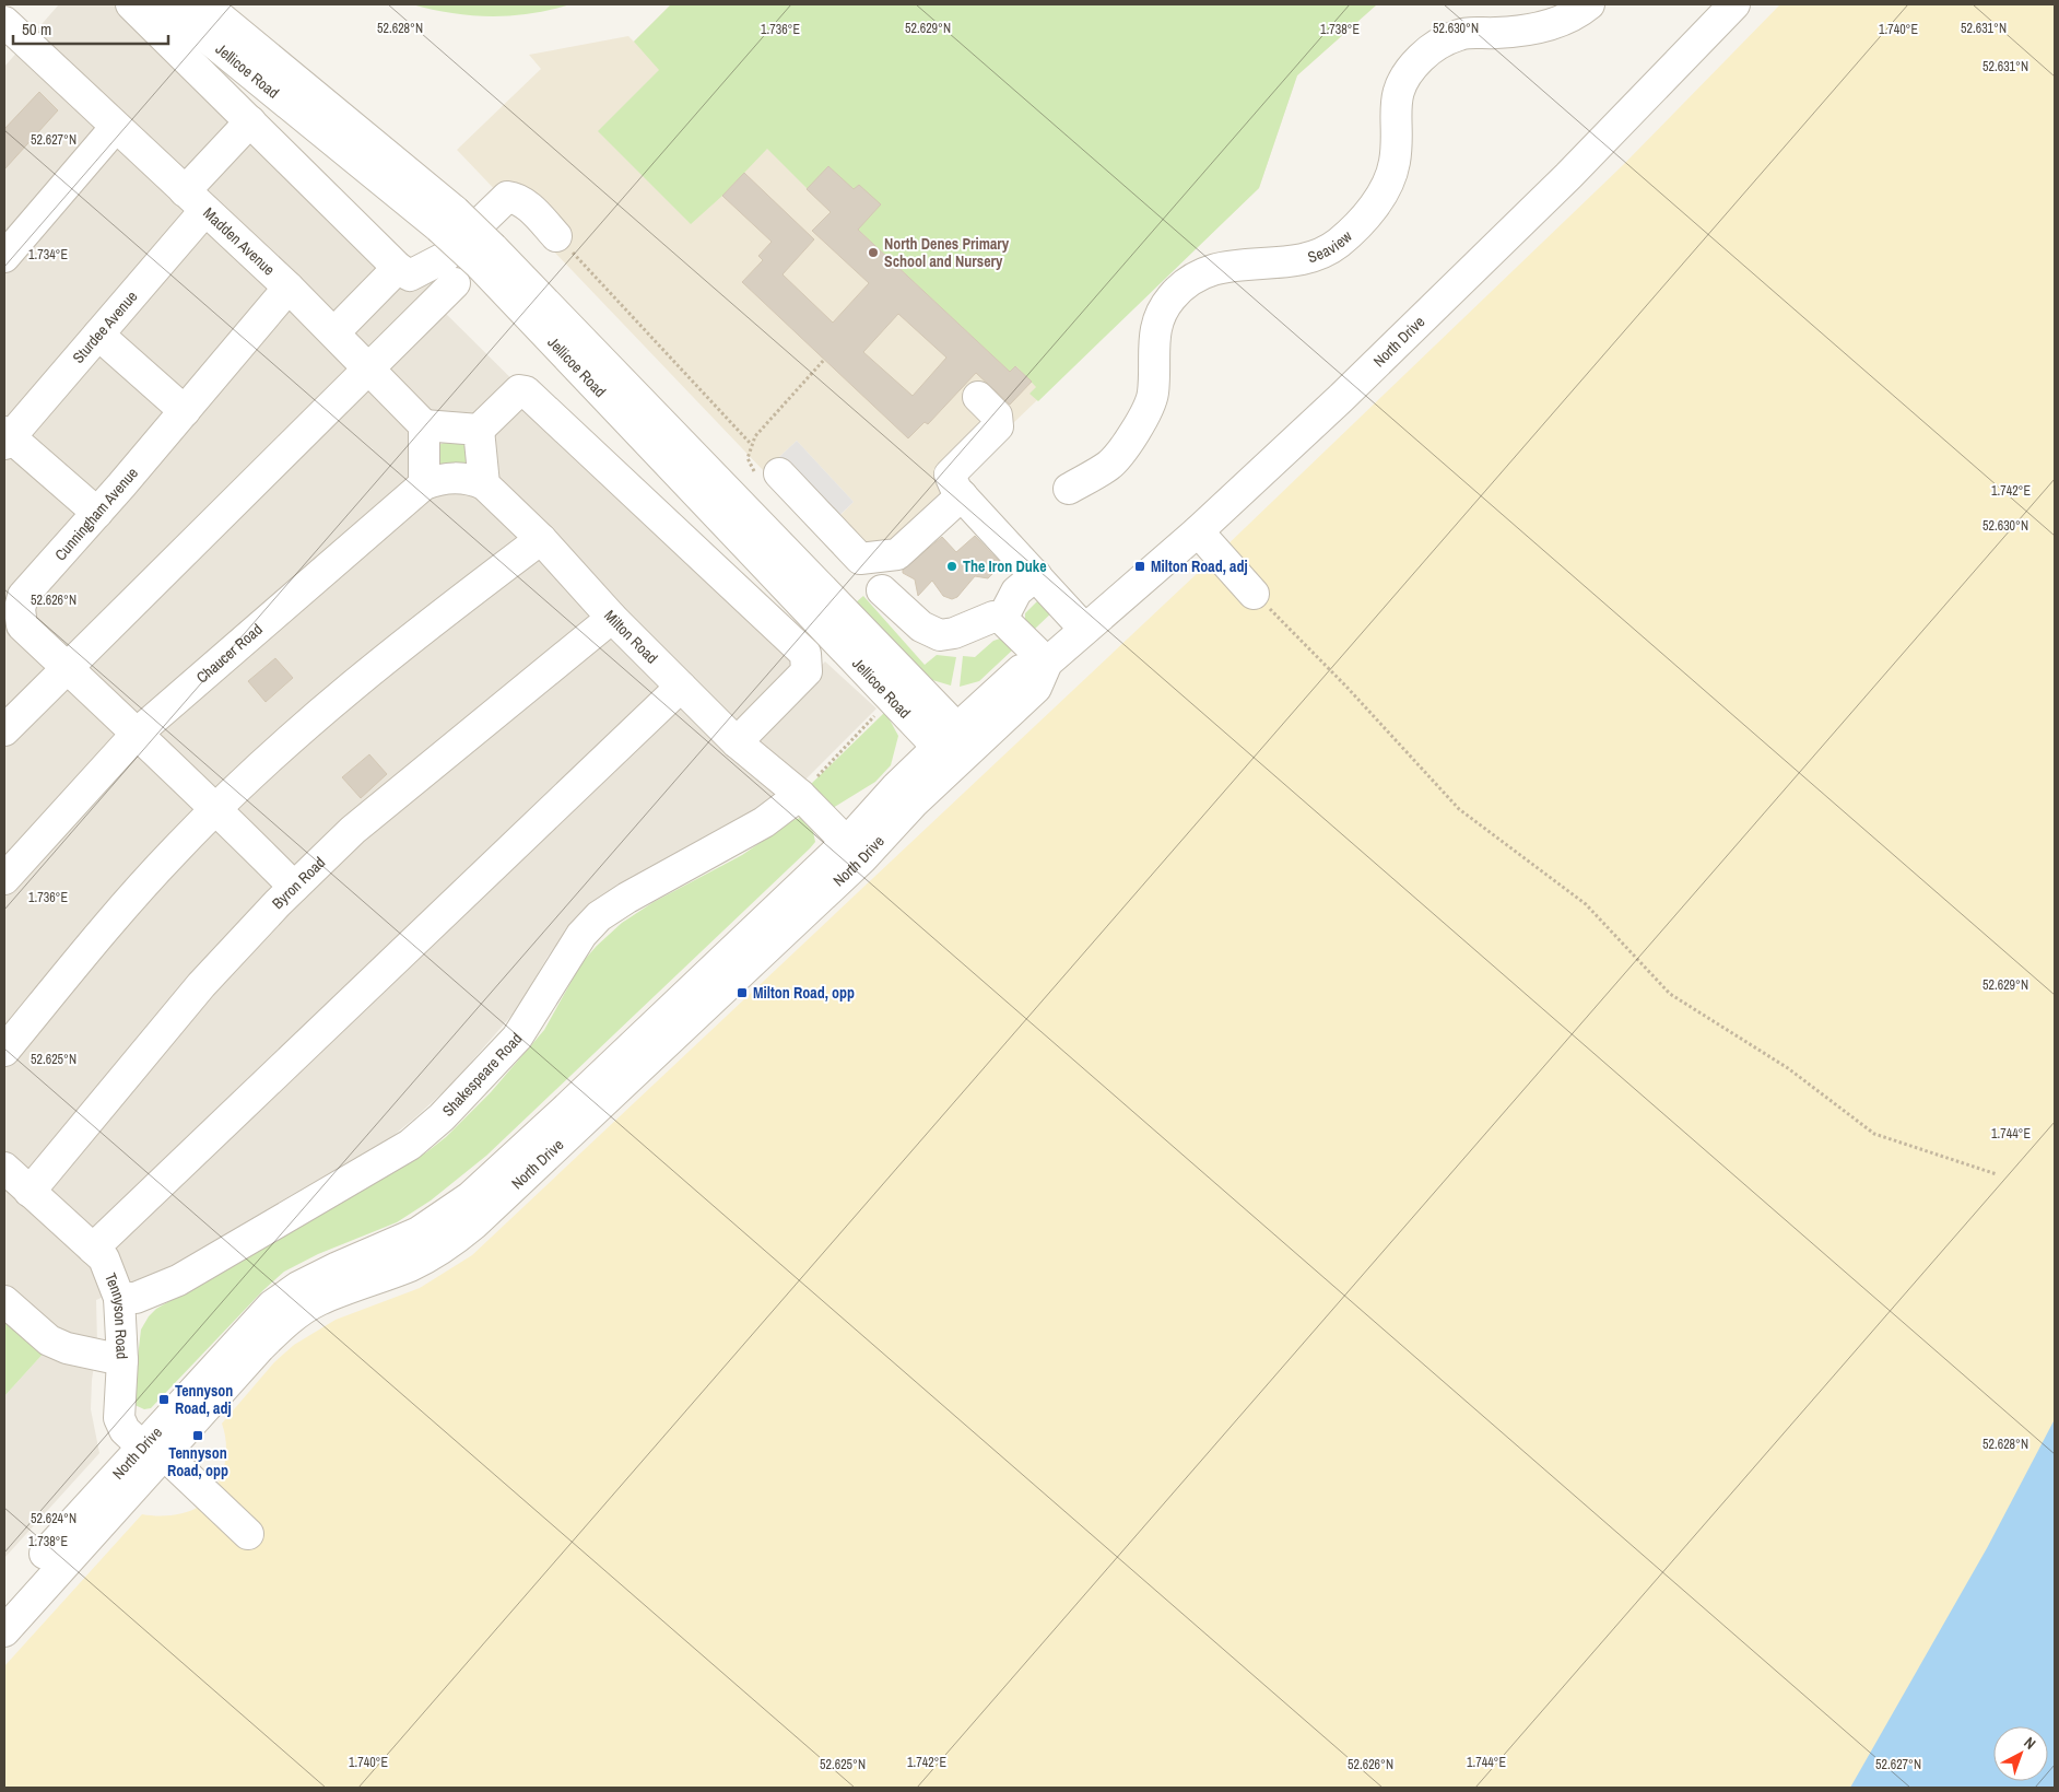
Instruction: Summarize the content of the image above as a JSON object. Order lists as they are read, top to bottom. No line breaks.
{"streets":{"street":["Jellicoe Road","Madden Avenue","Seaview","Sturdee Avenue","North Drive","Cunningham Avenue","Milton Road","Chaucer Road","Byron Road","Shakespeare Road","Tennyson Road"]},"crossings":[["Jellicoe Road","North Drive"],["Madden Avenue","Sturdee Avenue"],["Madden Avenue","Cunningham Avenue"],["North Drive","Milton Road"],["North Drive","Tennyson Road"],["Cunningham Avenue","Chaucer Road"],["Cunningham Avenue","Byron Road"],["Milton Road","Chaucer Road"],["Milton Road","Byron Road"],["Milton Road","Shakespeare Road"],["Byron Road","Tennyson Road"],["Shakespeare Road","Tennyson Road"]],"places":{"other":["North Denes Primary School and Nursery","The Iron Duke"],"transit":["Milton Road, adj","Milton Road, opp","Tennyson Road, adj","Tennyson Road, opp"]},"scale_bar":"50 m","north":"top right","coordinates":["52.628°N","52.629°N","52.630°N","52.631°N","1.736°E","1.738°E","1.740°E","52.627°N","1.734°E","1.742°E","52.626°N","52.625°N","1.744°E","52.624°N"]}
